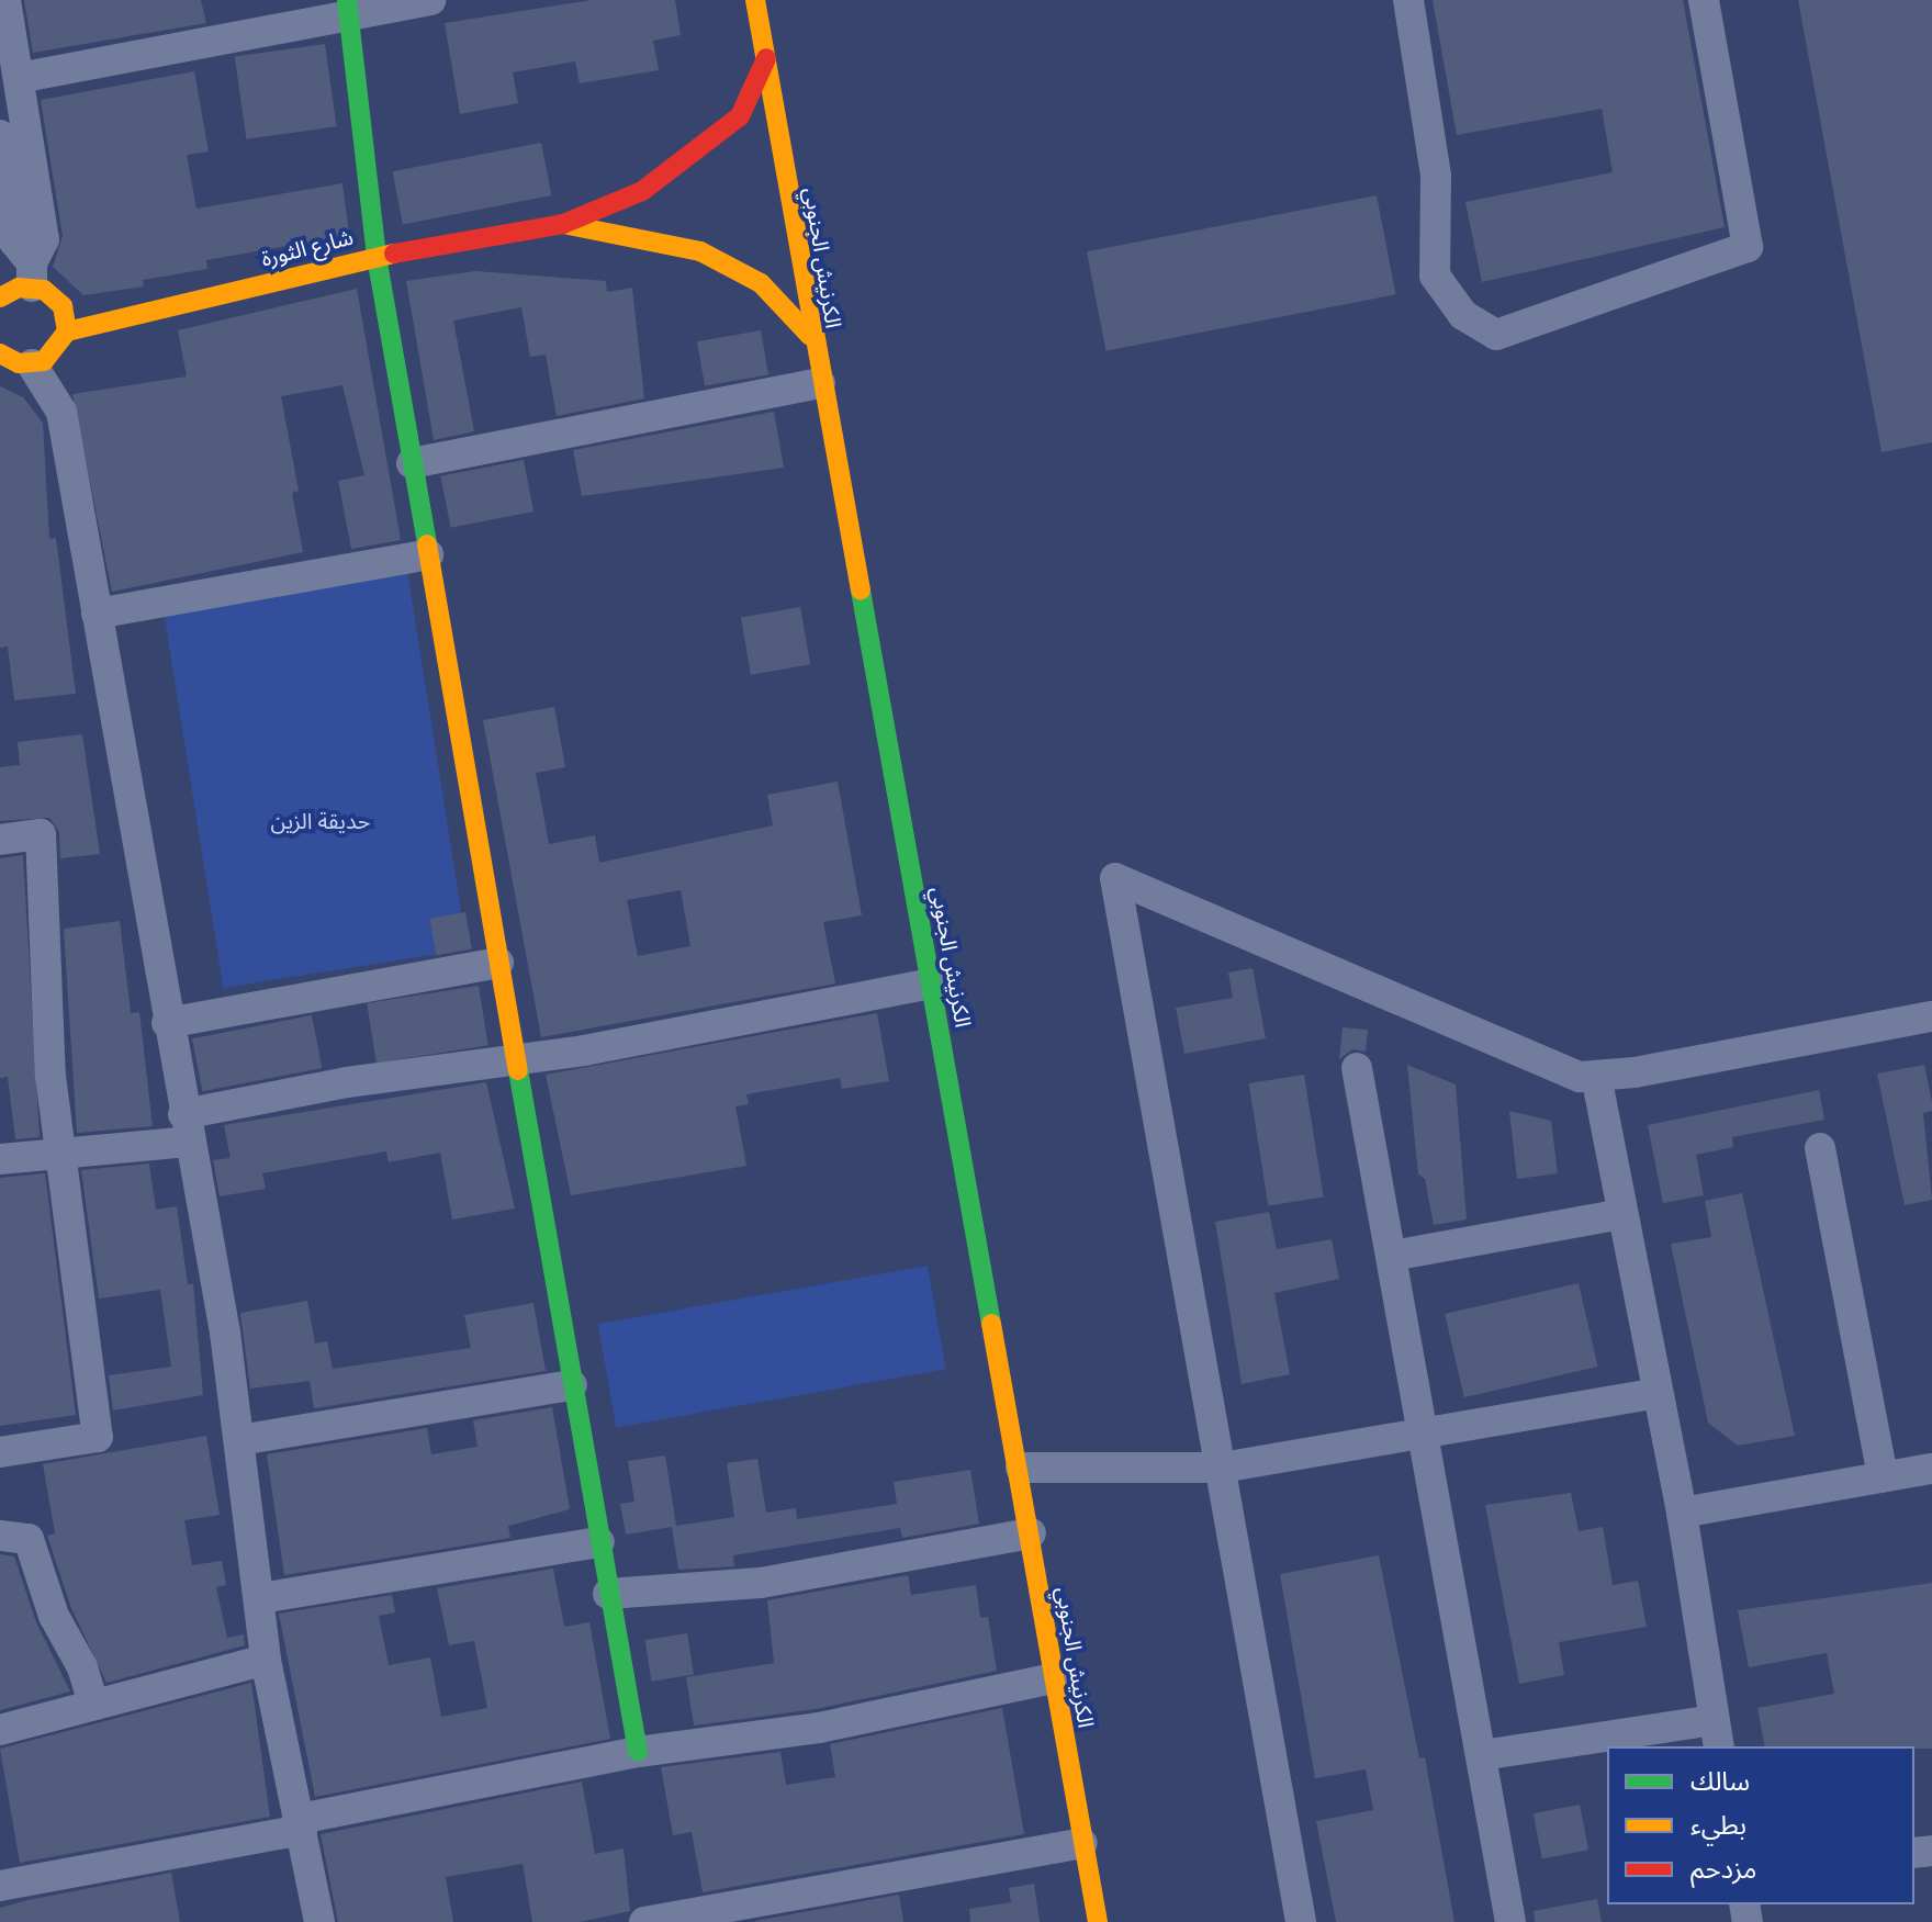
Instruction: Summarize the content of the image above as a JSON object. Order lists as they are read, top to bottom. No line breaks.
{"streets":{"main road":["شارع الثورة","الكرنيش الجنوبي"]},"crossings":[["شارع الثورة","الكرنيش الجنوبي"]],"parks":["حديقة الزين"],"legend":["سالك","بطيء","مزدحم"]}
